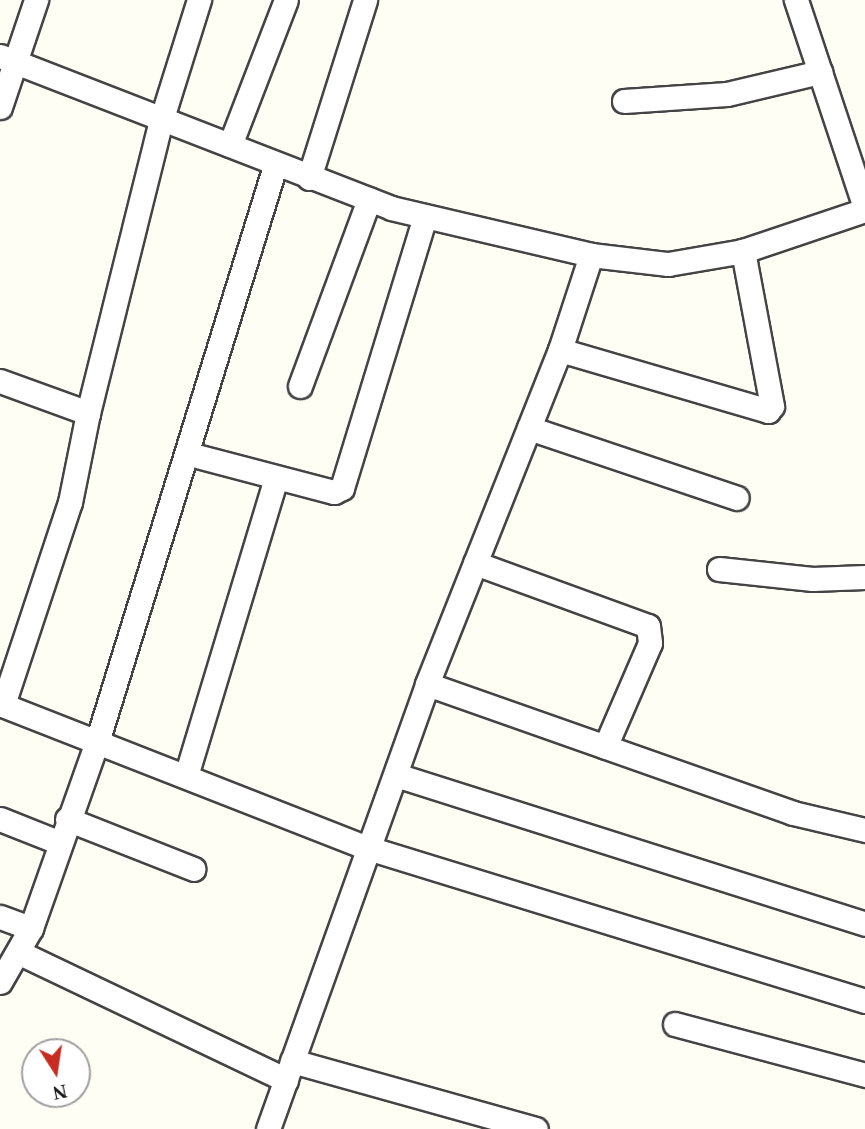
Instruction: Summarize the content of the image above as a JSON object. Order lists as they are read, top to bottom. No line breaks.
{"north":"bottom"}
